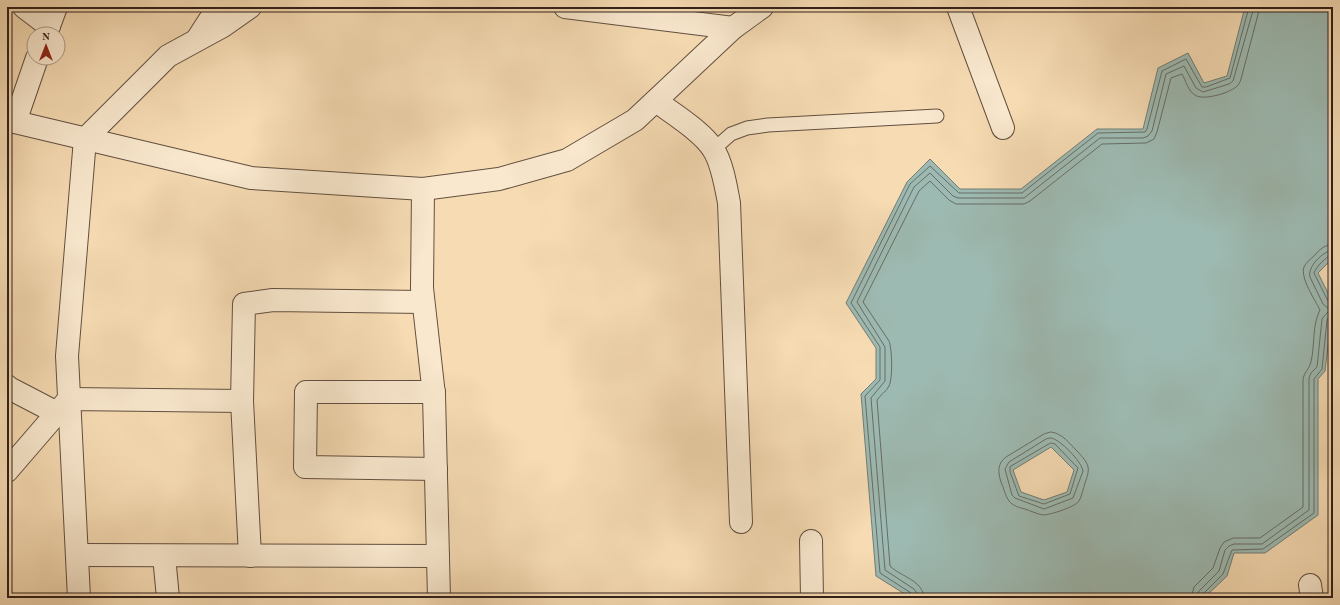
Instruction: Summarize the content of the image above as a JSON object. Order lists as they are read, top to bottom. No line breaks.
{"north":"top"}
